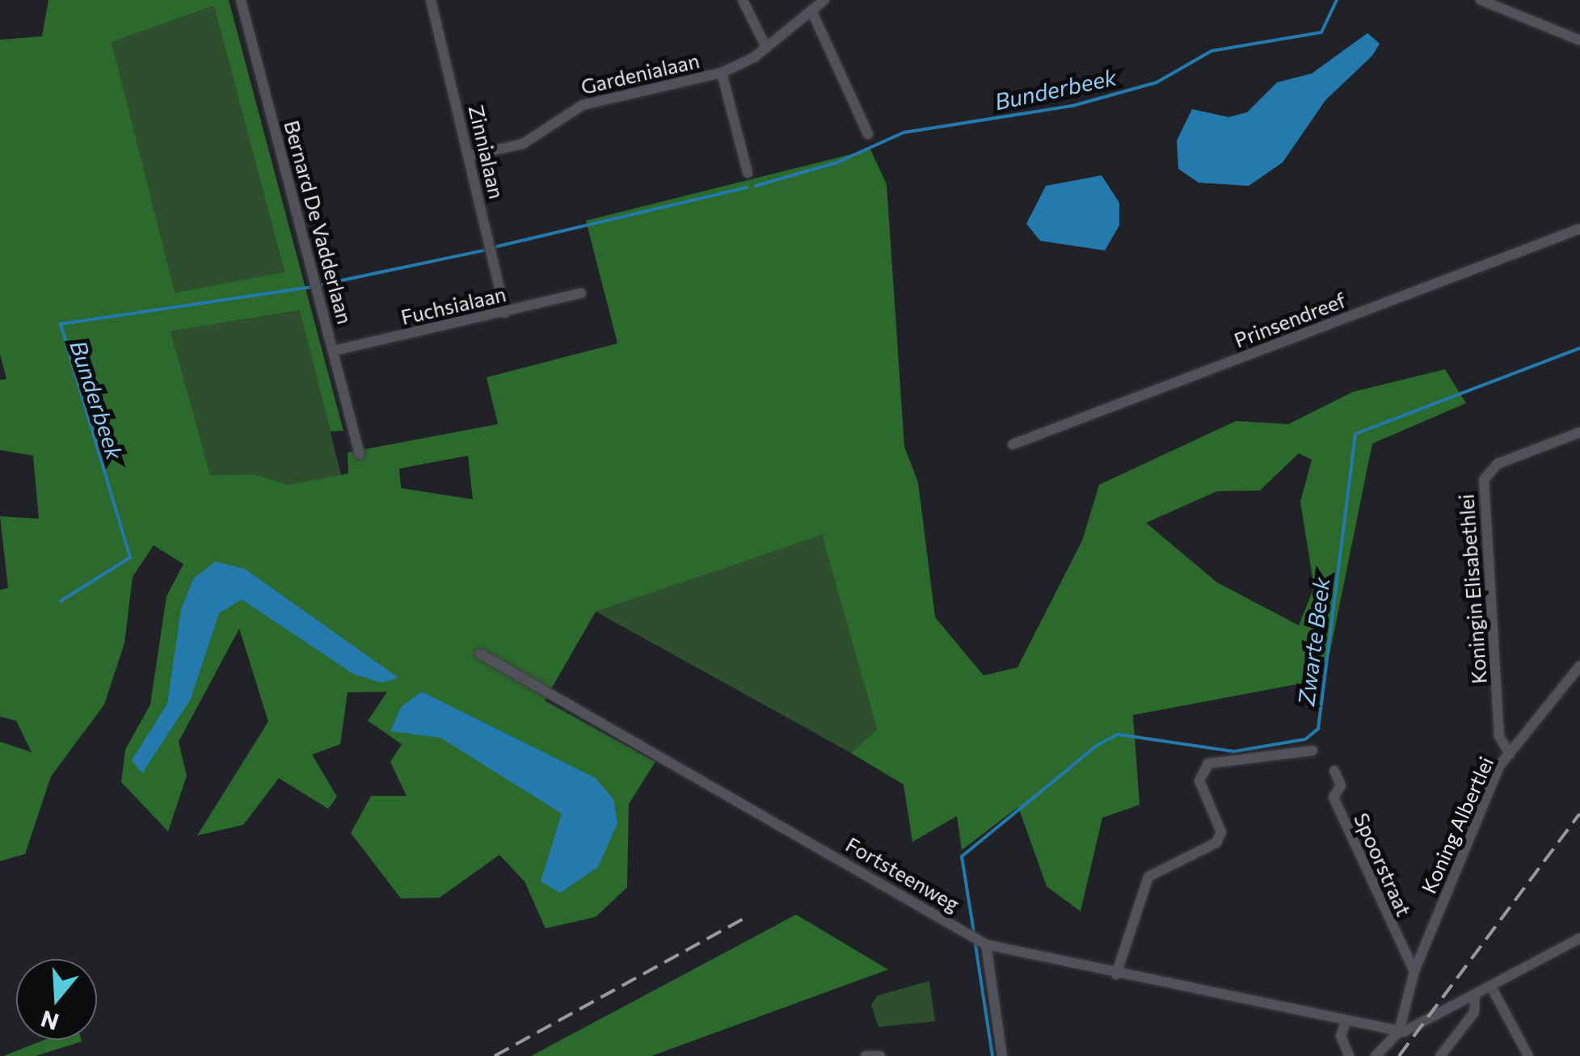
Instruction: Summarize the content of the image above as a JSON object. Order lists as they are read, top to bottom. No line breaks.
{"streets":{"street":["Gardenialaan","Zinnialaan","Bernard De Vadderlaan","Fuchsialaan","Prinsendreef","Koningin Elisabethlei","Koning Albertlei","Spoorstraat","Fortsteenweg"]},"crossings":[["Gardenialaan","Zinnialaan"],["Zinnialaan","Fuchsialaan"],["Bernard De Vadderlaan","Fuchsialaan"],["Koningin Elisabethlei","Koning Albertlei"],["Koning Albertlei","Spoorstraat"],["Koning Albertlei","Fortsteenweg"]],"water":["Bunderbeek","Zwarte Beek"],"north":"bottom"}
